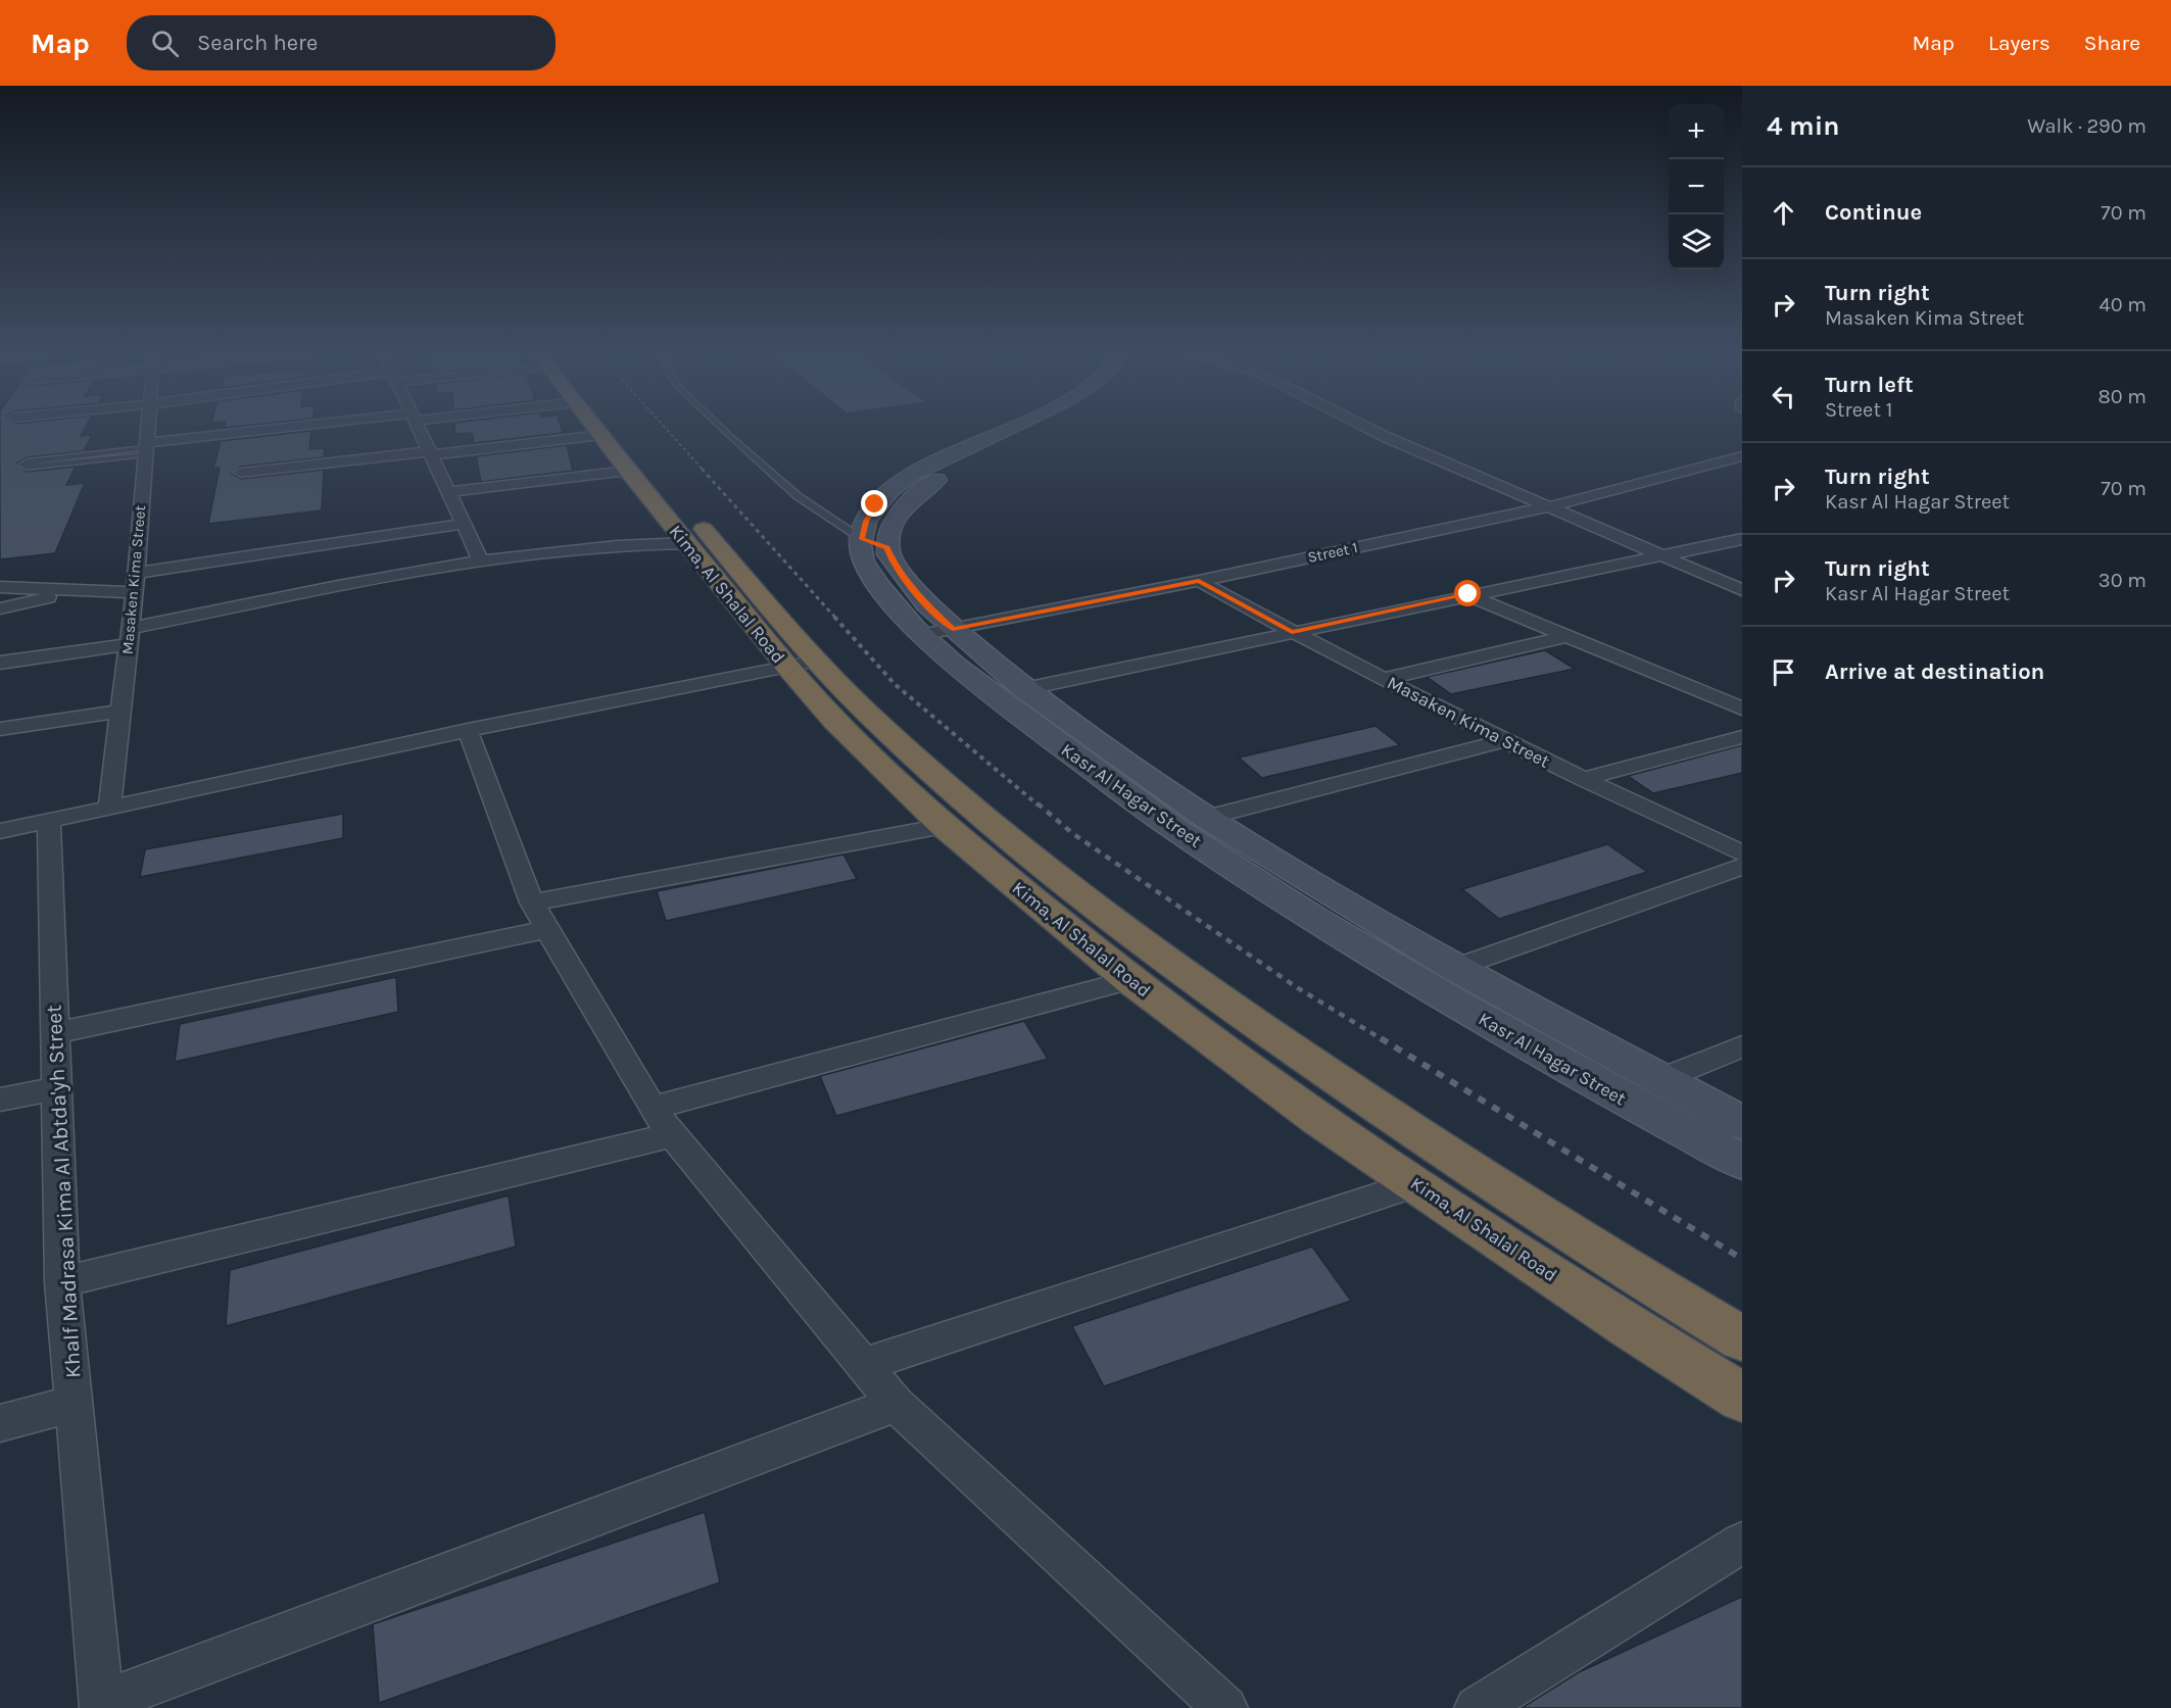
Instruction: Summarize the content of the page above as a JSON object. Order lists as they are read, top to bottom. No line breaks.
{"streets":{"highway":["Kima, Al Shalal Road"],"main road":["Kasr Al Hagar Street"],"street":["Street 1","Masaken Kima Street","Khalf Madrasa Kima Al Abtda'yh Street"]},"crossings":[["Street 1","Masaken Kima Street"],["Street 1","Kasr Al Hagar Street"]],"page":{"header":"Map","search":"Search here","nav":["Map","Layers","Share"],"heading":["4 min","Walk · 290 m"],"map_buttons":["+","−"],"list":[["Continue","70 m"],["Turn right","Masaken Kima Street","40 m"],["Turn left","Street 1","80 m"],["Turn right","Kasr Al Hagar Street","70 m"],["Turn right","Kasr Al Hagar Street","30 m"],"Arrive at destination"]}}
